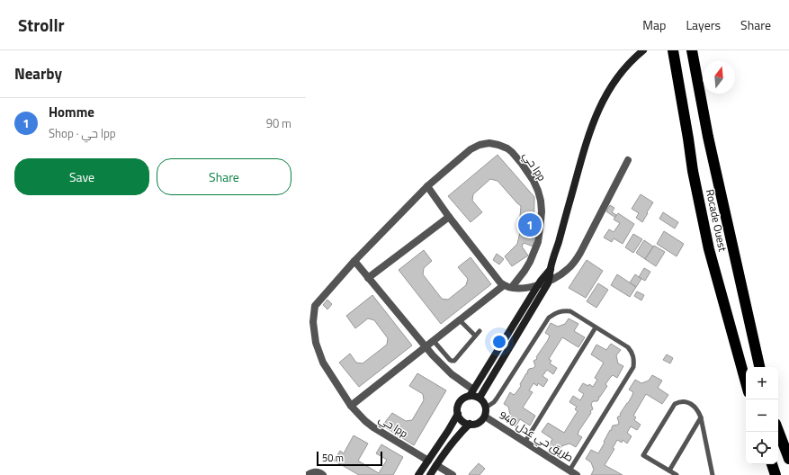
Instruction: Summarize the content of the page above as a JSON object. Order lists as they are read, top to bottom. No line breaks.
{"streets":{"highway":["Rocade Ouest"],"street":["حي lpp","طريق حي عدل 940"]},"scale_bar":"50 m","north":"top","page":{"header":"Strollr","nav":["Map","Layers","Share"],"heading":"Nearby","list":[{"mark":"1","name":"Homme","note":"Shop · حي lpp","value":"90 m"}],"buttons":["Save","Share"],"pins":"1","map_buttons":["+","−"],"scale":"50 m"}}
